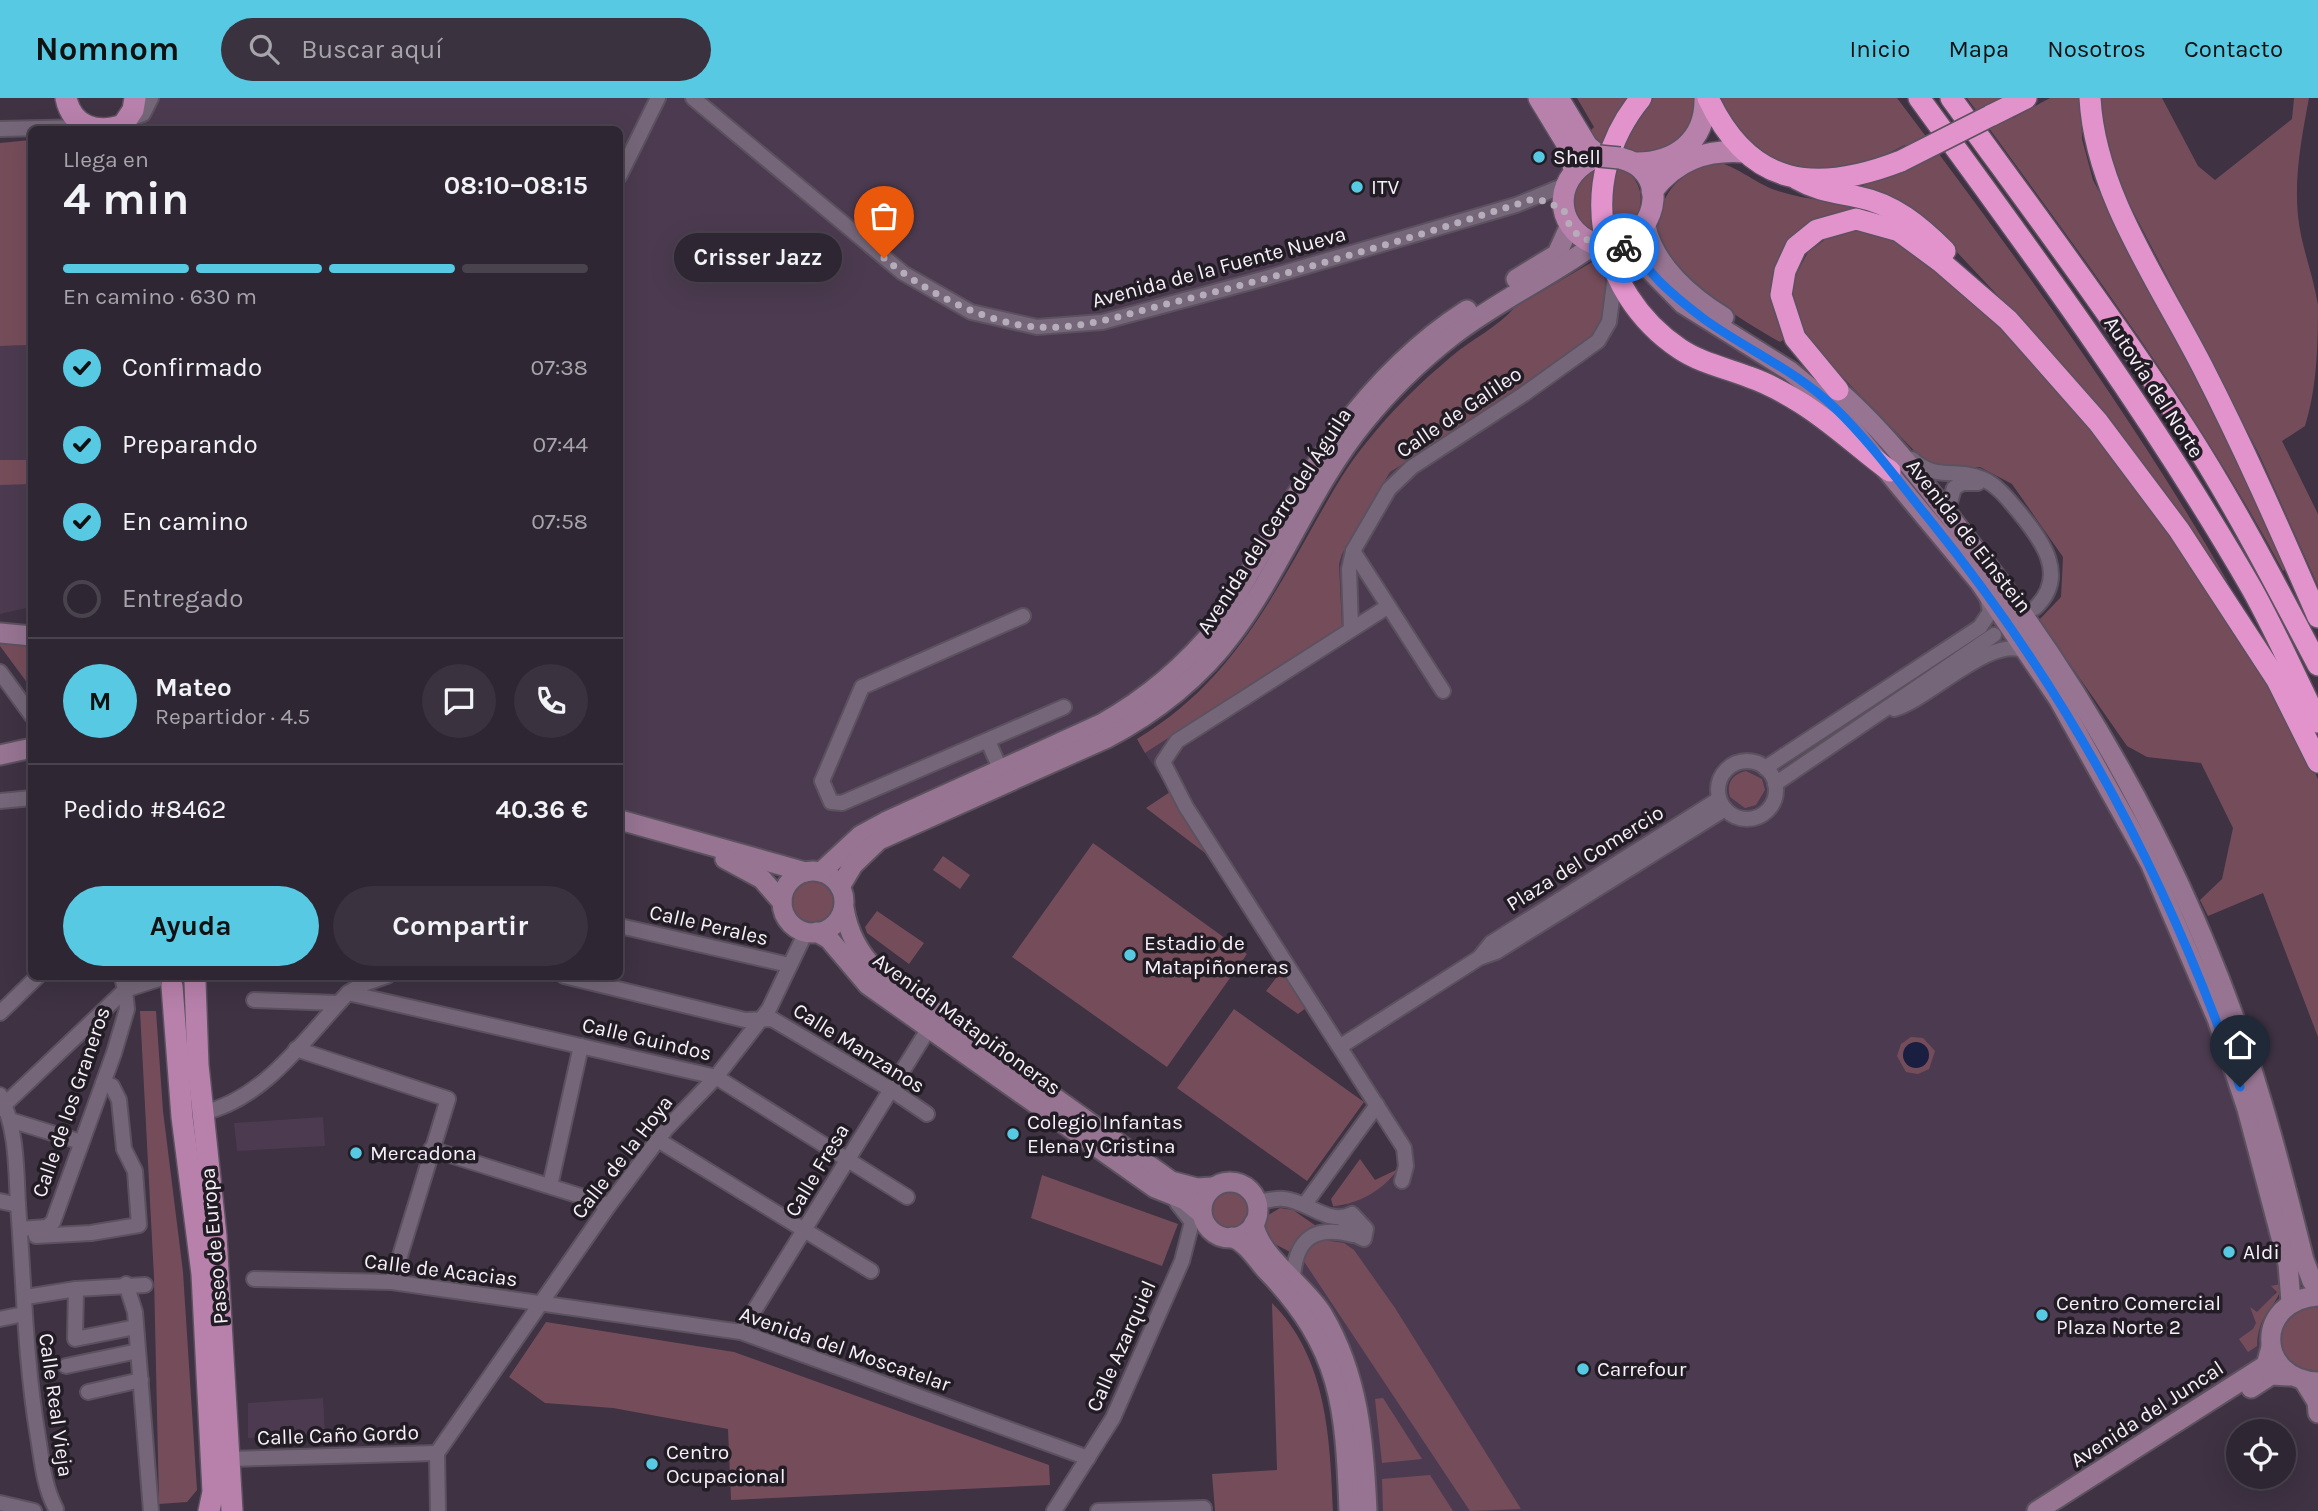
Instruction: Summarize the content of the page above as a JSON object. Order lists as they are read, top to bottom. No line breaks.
{"streets":{"highway":["Autovía del Norte"],"main road":["Paseo de Europa"],"street":["Avenida de la Fuente Nueva","Calle de Galileo","Avenida del Cerro del Águila","Avenida de Einstein","Plaza del Comercio","Calle Perales","Avenida Matapiñoneras","Calle Guindos","Calle Manzanos","Calle de los Graneros","Calle de la Hoya","Calle Fresa","Calle de Acacias","Calle Azarquiel","Avenida del Moscatelar","Calle Real Vieja","Avenida del Juncal","Calle Caño Gordo"]},"crossings":[["Avenida de la Fuente Nueva","Avenida del Cerro del Águila"],["Avenida de la Fuente Nueva","Avenida de Einstein"],["Avenida del Cerro del Águila","Avenida de Einstein"],["Avenida del Cerro del Águila","Avenida Matapiñoneras"],["Avenida del Cerro del Águila","Calle de la Hoya"],["Avenida de Einstein","Avenida del Juncal"],["Calle Perales","Calle de la Hoya"],["Avenida Matapiñoneras","Calle de la Hoya"],["Avenida Matapiñoneras","Calle Fresa"],["Avenida Matapiñoneras","Calle Azarquiel"],["Calle Guindos","Calle de la Hoya"],["Calle Guindos","Calle Fresa"],["Calle Manzanos","Calle de la Hoya"],["Calle Manzanos","Calle Fresa"],["Calle de los Graneros","Paseo de Europa"],["Calle de la Hoya","Calle de Acacias"],["Calle de la Hoya","Avenida del Moscatelar"],["Calle de la Hoya","Calle Caño Gordo"],["Calle Fresa","Avenida del Moscatelar"],["Paseo de Europa","Calle Caño Gordo"],["Calle de Acacias","Avenida del Moscatelar"],["Calle de Acacias","Calle Caño Gordo"],["Calle Azarquiel","Avenida del Moscatelar"],["Avenida del Moscatelar","Calle Caño Gordo"]],"places":["Shell","ITV","Crisser Jazz","Estadio de Matapiñoneras","Colegio Infantas Elena y Cristina","Mercadona","Aldi","Centro Comercial Plaza Norte 2","Carrefour","Centro Ocupacional"],"page":{"header":"Nomnom","search":"Buscar aquí","nav":["Inicio","Mapa","Nosotros","Contacto"],"heading":["4 min","Llega en","08:10–08:15"],"panel":["Mateo","Repartidor · 4.5","Pedido #8462","40.36 €"],"bubble":"Crisser Jazz","bar":"En camino · 630 m","list":[["Confirmado","07:38"],["Preparando","07:44"],["En camino","07:58"],"Entregado"],"round":"M","buttons":["Ayuda","Compartir"]}}
